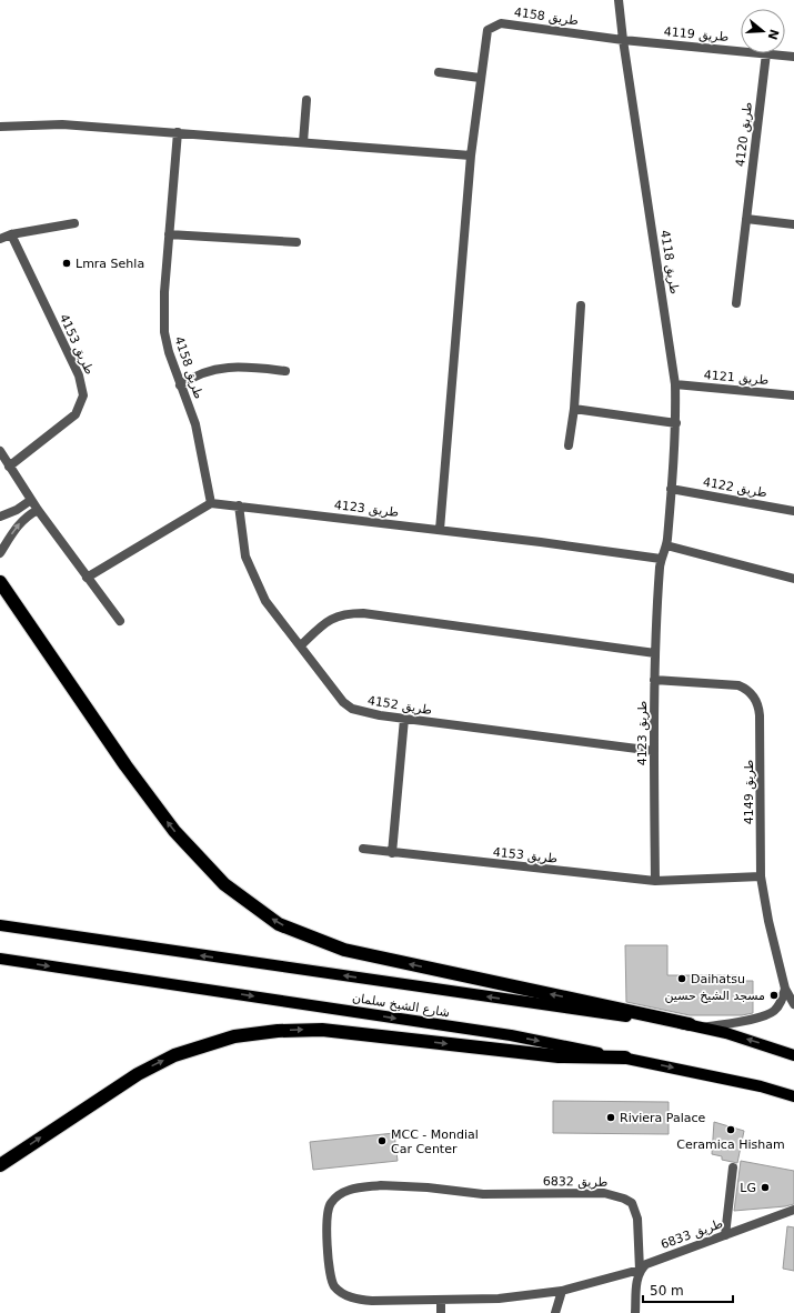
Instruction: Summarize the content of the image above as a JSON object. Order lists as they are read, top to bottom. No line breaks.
{"streets":{"main road":["شارع الشيخ سلمان"],"street":["طريق 4158","طريق 4119","طريق 4120","طريق 4118","طريق 4153","طريق 4121","طريق 4122","طريق 4123","طريق 4152","طريق 4149","طريق 6832","طريق 6833"]},"crossings":[["طريق 4158","طريق 4119"],["طريق 4158","طريق 4118"],["طريق 4158","طريق 4123"],["طريق 4119","طريق 4120"],["طريق 4119","طريق 4118"],["طريق 4118","طريق 4121"],["طريق 4118","طريق 4122"],["طريق 4118","طريق 4123"],["طريق 4153","طريق 4123"],["طريق 4153","طريق 4149"],["طريق 4122","طريق 4123"],["طريق 4123","طريق 4152"],["طريق 4123","طريق 4149"],["طريق 6832","طريق 6833"]],"places":["Lmra Sehla","Daihatsu","مسجد الشيخ حسين","Riviera Palace","Ceramica Hisham","MCC - Mondial Car Center","LG"],"scale_bar":"50 m","north":"right"}
